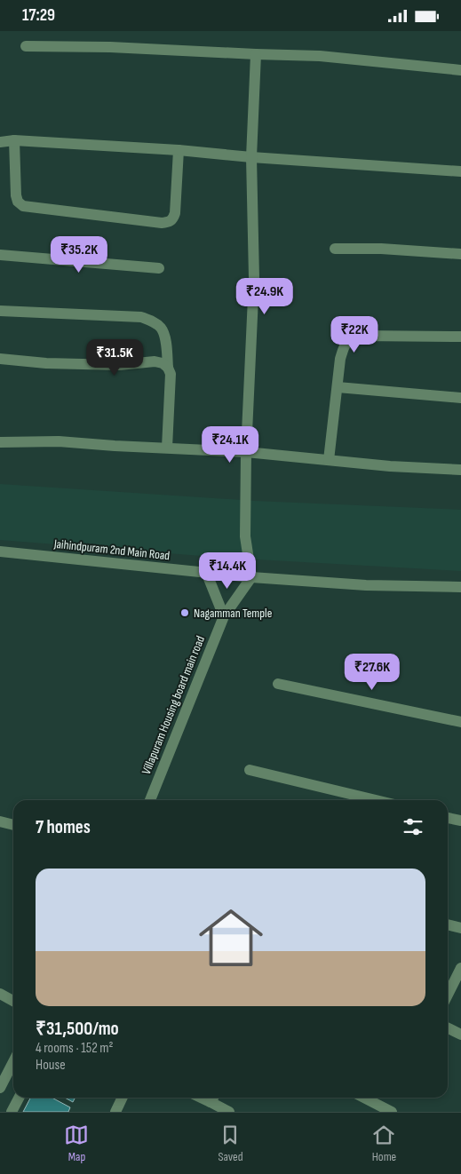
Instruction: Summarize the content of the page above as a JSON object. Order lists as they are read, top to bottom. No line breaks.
{"streets":{"street":["Jaihindpuram 2nd Main Road","Villapuram Housing board main road"]},"crossings":[["Jaihindpuram 2nd Main Road","Villapuram Housing board main road"]],"places":["Nagamman Temple"],"page":{"status":"17:29","price":["₹35.2K","₹24.9K","₹22K","₹31.5K","₹24.1K","₹14.4K","₹27.6K"],"heading":"7 homes","list":[{"name":"₹31,500/mo","note":"4 rooms · 152 m² · House"}],"tabs":["Map","Saved","Home"]}}
